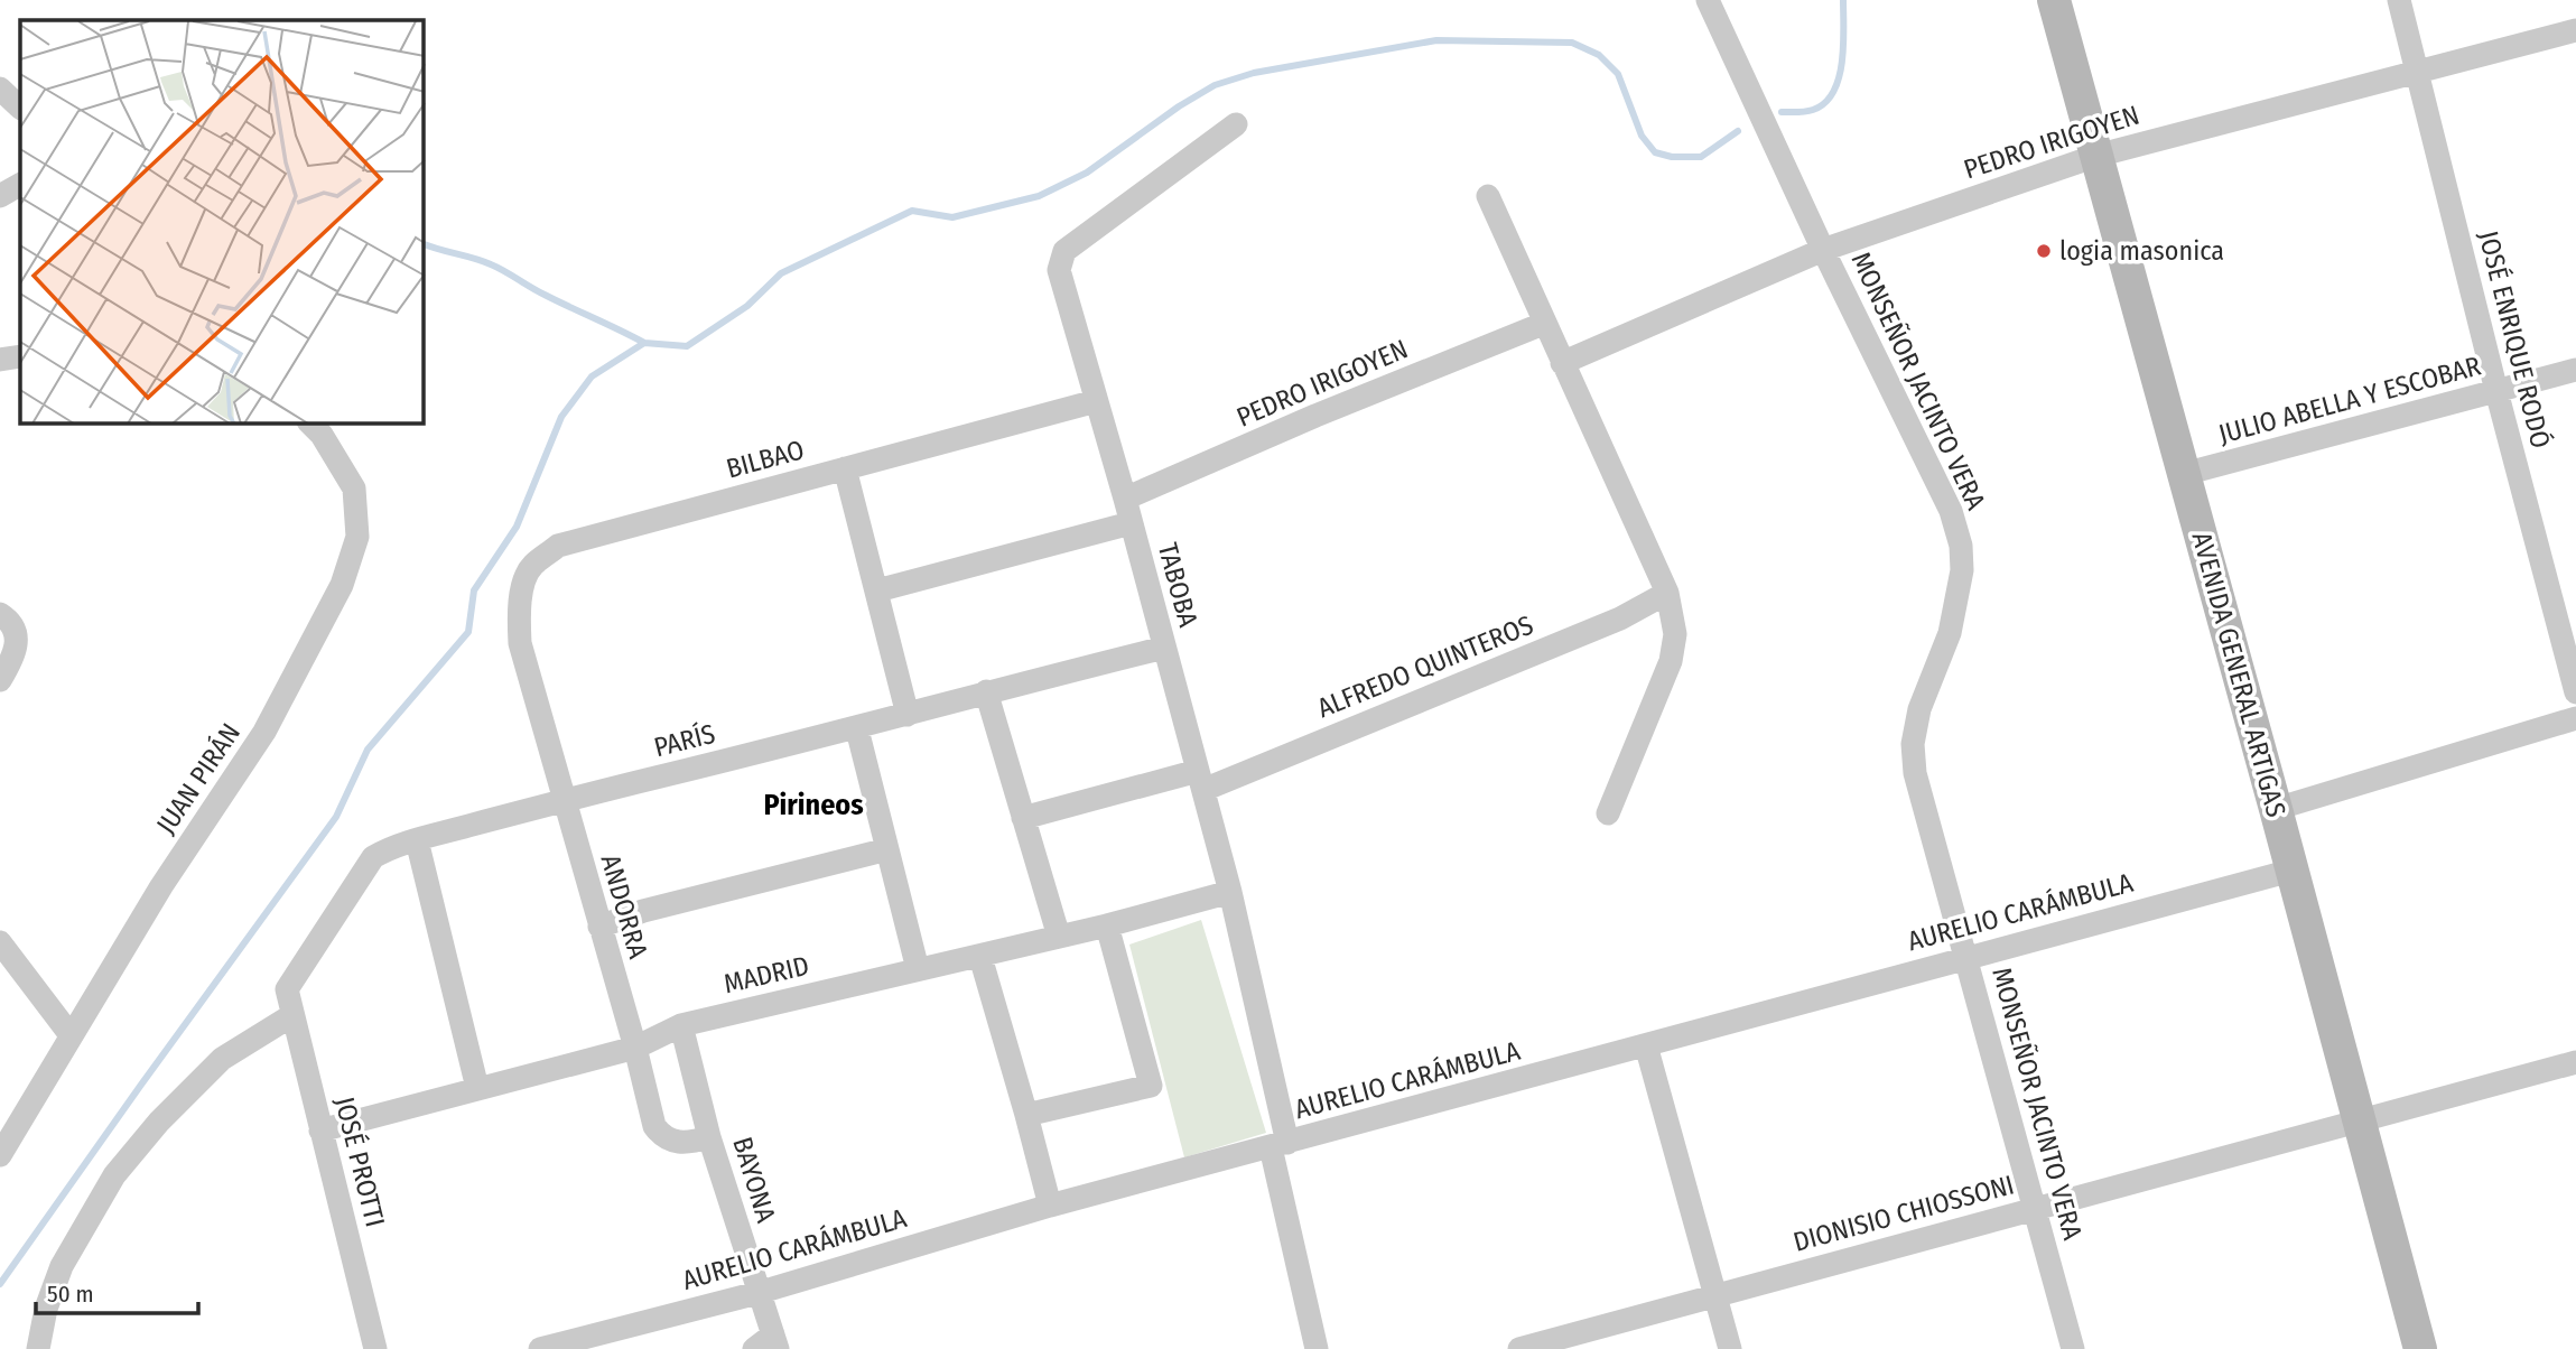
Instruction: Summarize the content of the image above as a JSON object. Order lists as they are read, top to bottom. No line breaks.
{"streets":{"main road":["AVENIDA GENERAL ARTIGAS"],"street":["PEDRO IRIGOYEN","JOSÉ ENRIQUE RODÓ","MONSEÑOR JACINTO VERA","JULIO ABELLA Y ESCOBAR","BILBAO","TABOBA","ALFREDO QUINTEROS","PARÍS","JUAN PIRÁN","ANDORRA","AURELIO CARÁMBULA","MADRID","JOSÉ PROTTI","BAYONA","DIONISIO CHIOSSONI"]},"crossings":[["PEDRO IRIGOYEN","JOSÉ ENRIQUE RODÓ"],["PEDRO IRIGOYEN","MONSEÑOR JACINTO VERA"],["PEDRO IRIGOYEN","TABOBA"],["PEDRO IRIGOYEN","AVENIDA GENERAL ARTIGAS"],["JOSÉ ENRIQUE RODÓ","JULIO ABELLA Y ESCOBAR"],["MONSEÑOR JACINTO VERA","AURELIO CARÁMBULA"],["MONSEÑOR JACINTO VERA","DIONISIO CHIOSSONI"],["JULIO ABELLA Y ESCOBAR","AVENIDA GENERAL ARTIGAS"],["BILBAO","TABOBA"],["BILBAO","ANDORRA"],["TABOBA","ALFREDO QUINTEROS"],["TABOBA","PARÍS"],["TABOBA","AURELIO CARÁMBULA"],["TABOBA","MADRID"],["AVENIDA GENERAL ARTIGAS","AURELIO CARÁMBULA"],["AVENIDA GENERAL ARTIGAS","DIONISIO CHIOSSONI"],["PARÍS","ANDORRA"],["PARÍS","JOSÉ PROTTI"],["ANDORRA","MADRID"],["ANDORRA","BAYONA"],["AURELIO CARÁMBULA","BAYONA"],["MADRID","JOSÉ PROTTI"],["MADRID","BAYONA"]],"districts":["Pirineos"],"places":["logia masonica"],"scale_bar":"50 m"}
